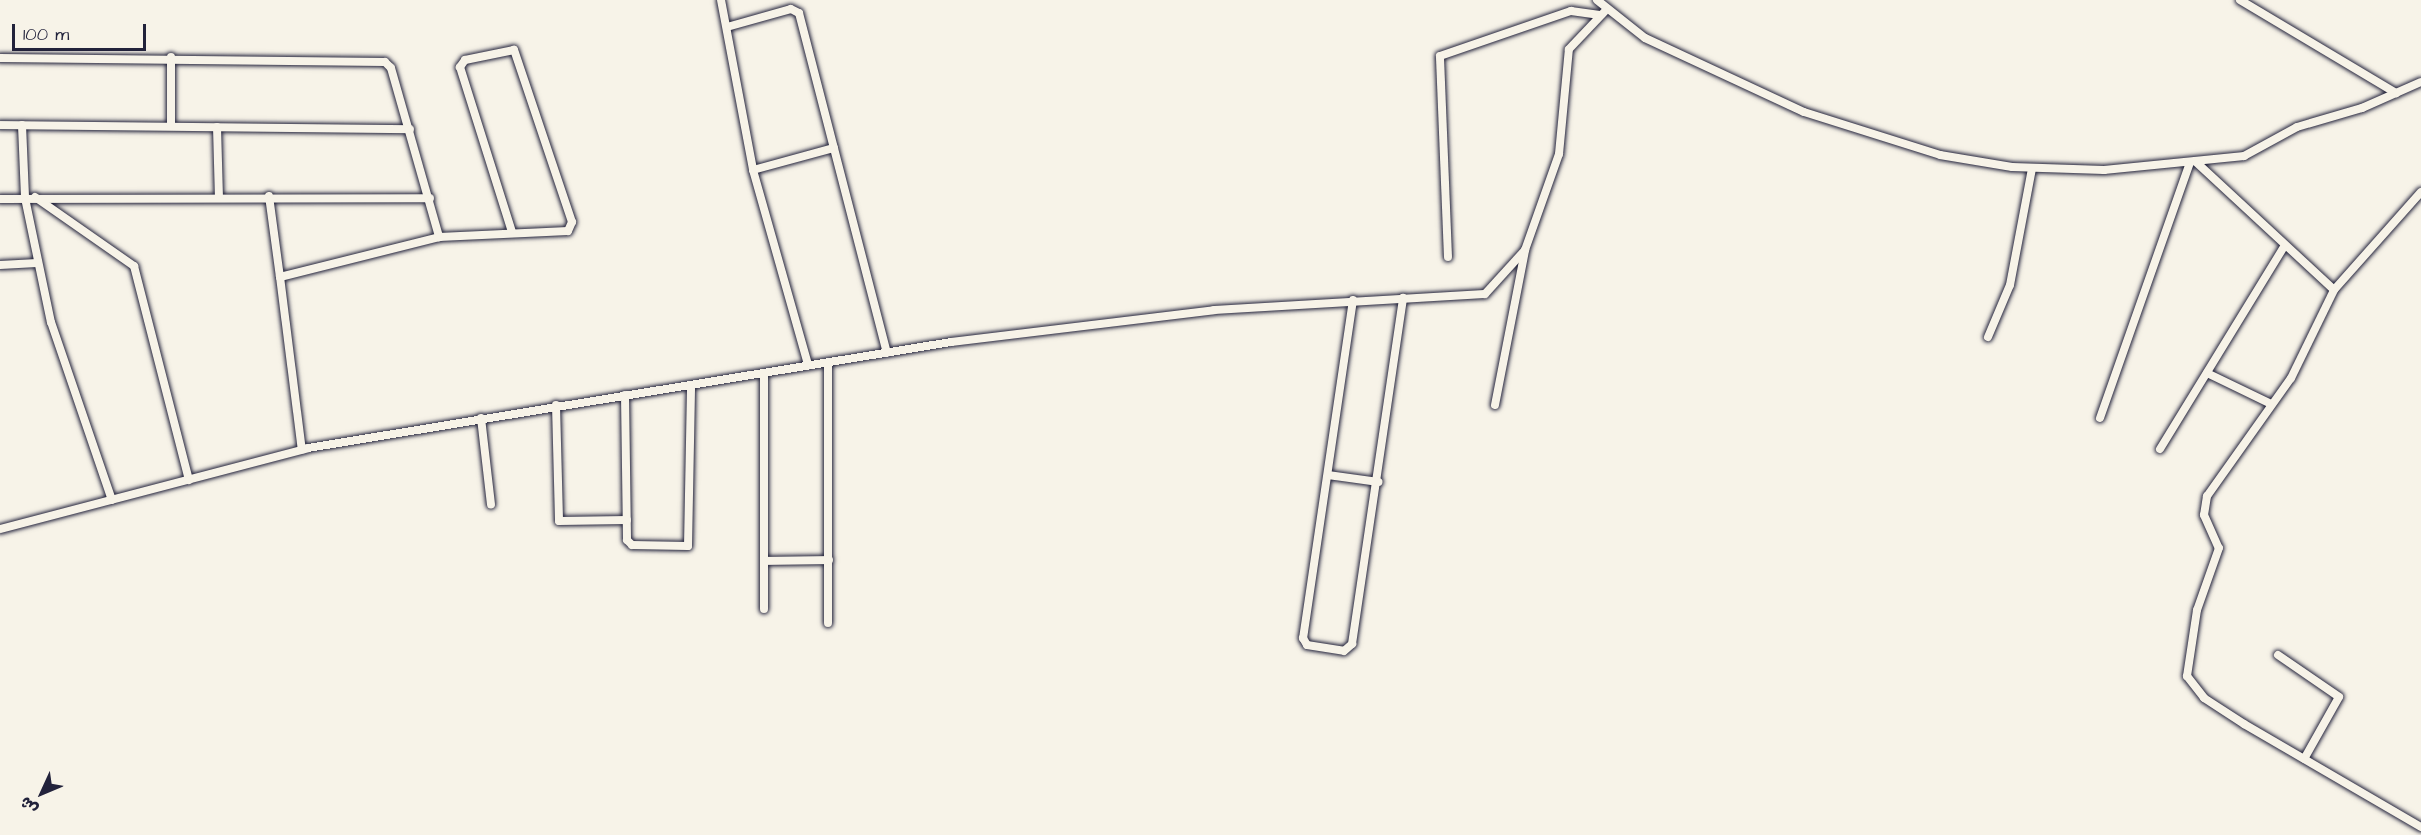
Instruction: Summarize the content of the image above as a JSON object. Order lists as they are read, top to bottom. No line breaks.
{"scale_bar":"100 m","north":"bottom left"}
